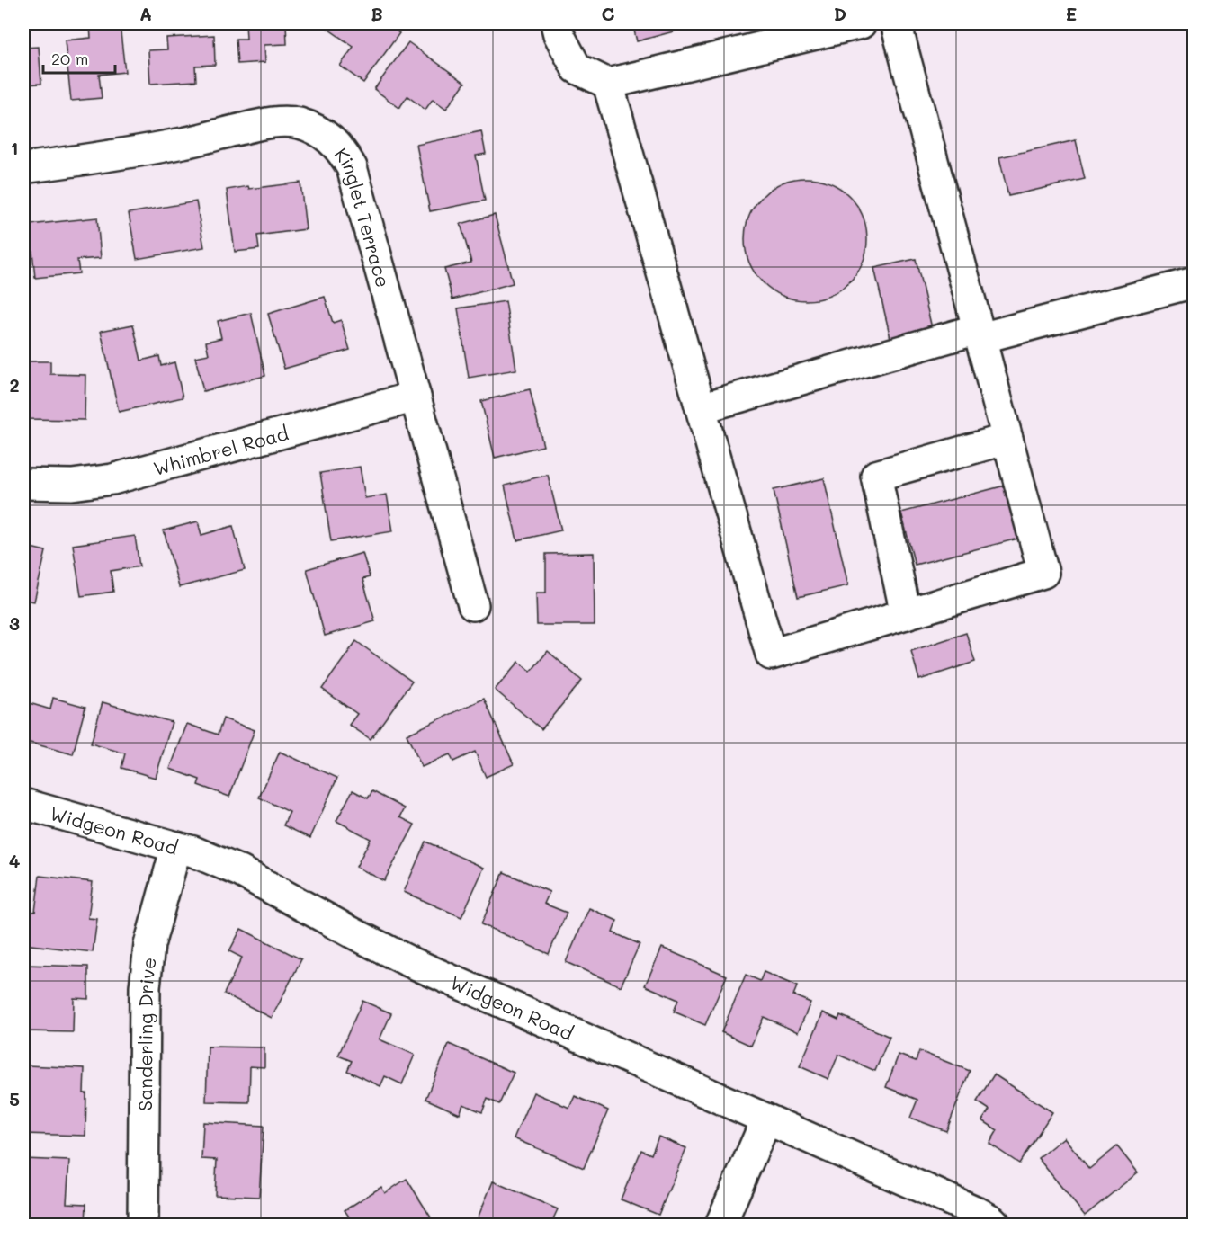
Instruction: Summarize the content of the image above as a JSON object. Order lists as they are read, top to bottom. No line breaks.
{"streets":{"street":["Kinglet Terrace","Whimbrel Road","Widgeon Road","Sanderling Drive"]},"crossings":[["Kinglet Terrace","Whimbrel Road"],["Widgeon Road","Sanderling Drive"]],"scale_bar":"20 m","grid":{"columns":["A","B","C","D","E"],"rows":["1","2","3","4","5"]}}
